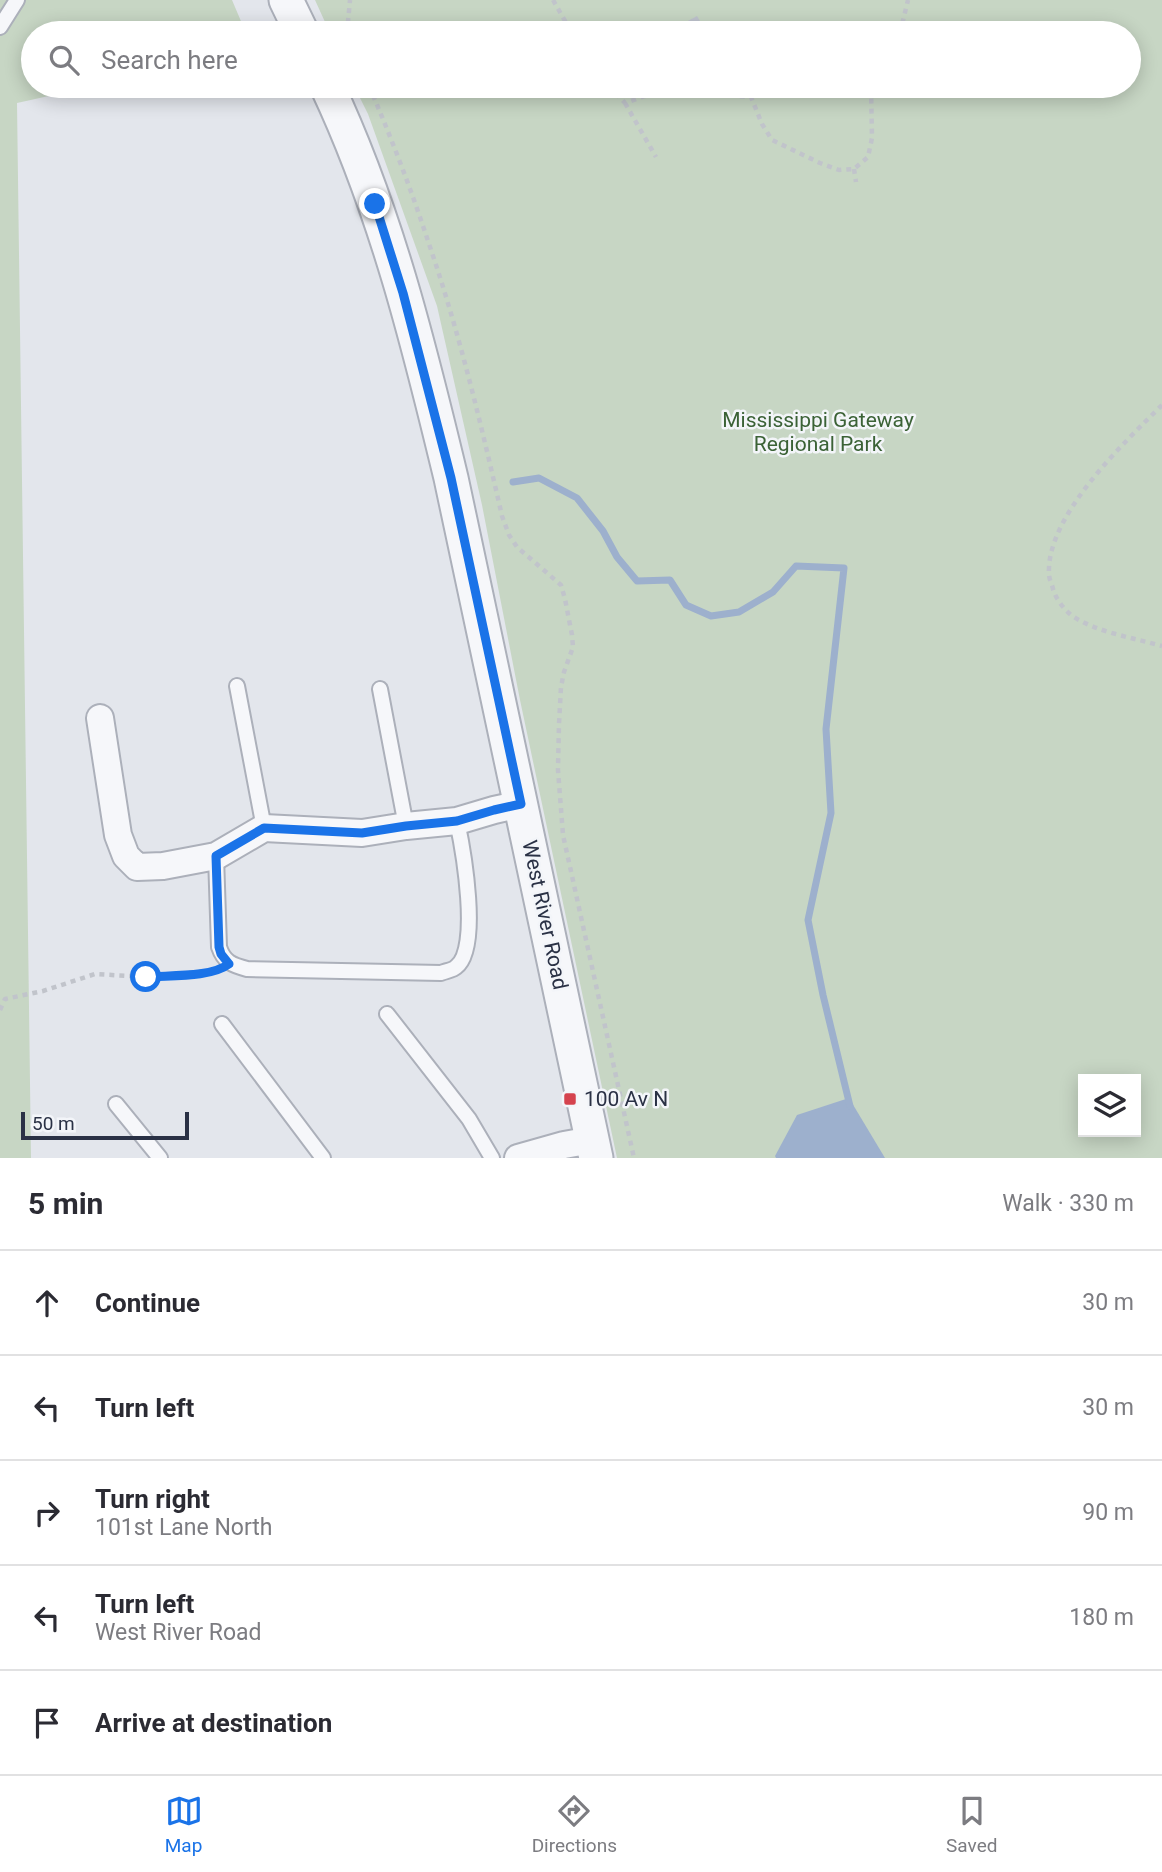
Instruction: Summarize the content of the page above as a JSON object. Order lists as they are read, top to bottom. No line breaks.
{"streets":{"street":["West River Road"]},"parks":["Mississippi Gateway Regional Park"],"places":{"transit":["100 Av N"]},"scale_bar":"50 m","page":{"search":"Search here","scale":"50 m","heading":["5 min","Walk · 330 m"],"list":[["Continue","30 m"],["Turn left","30 m"],["Turn right","101st Lane North","90 m"],["Turn left","West River Road","180 m"],"Arrive at destination"],"nav":["Map","Directions","Saved"]}}
